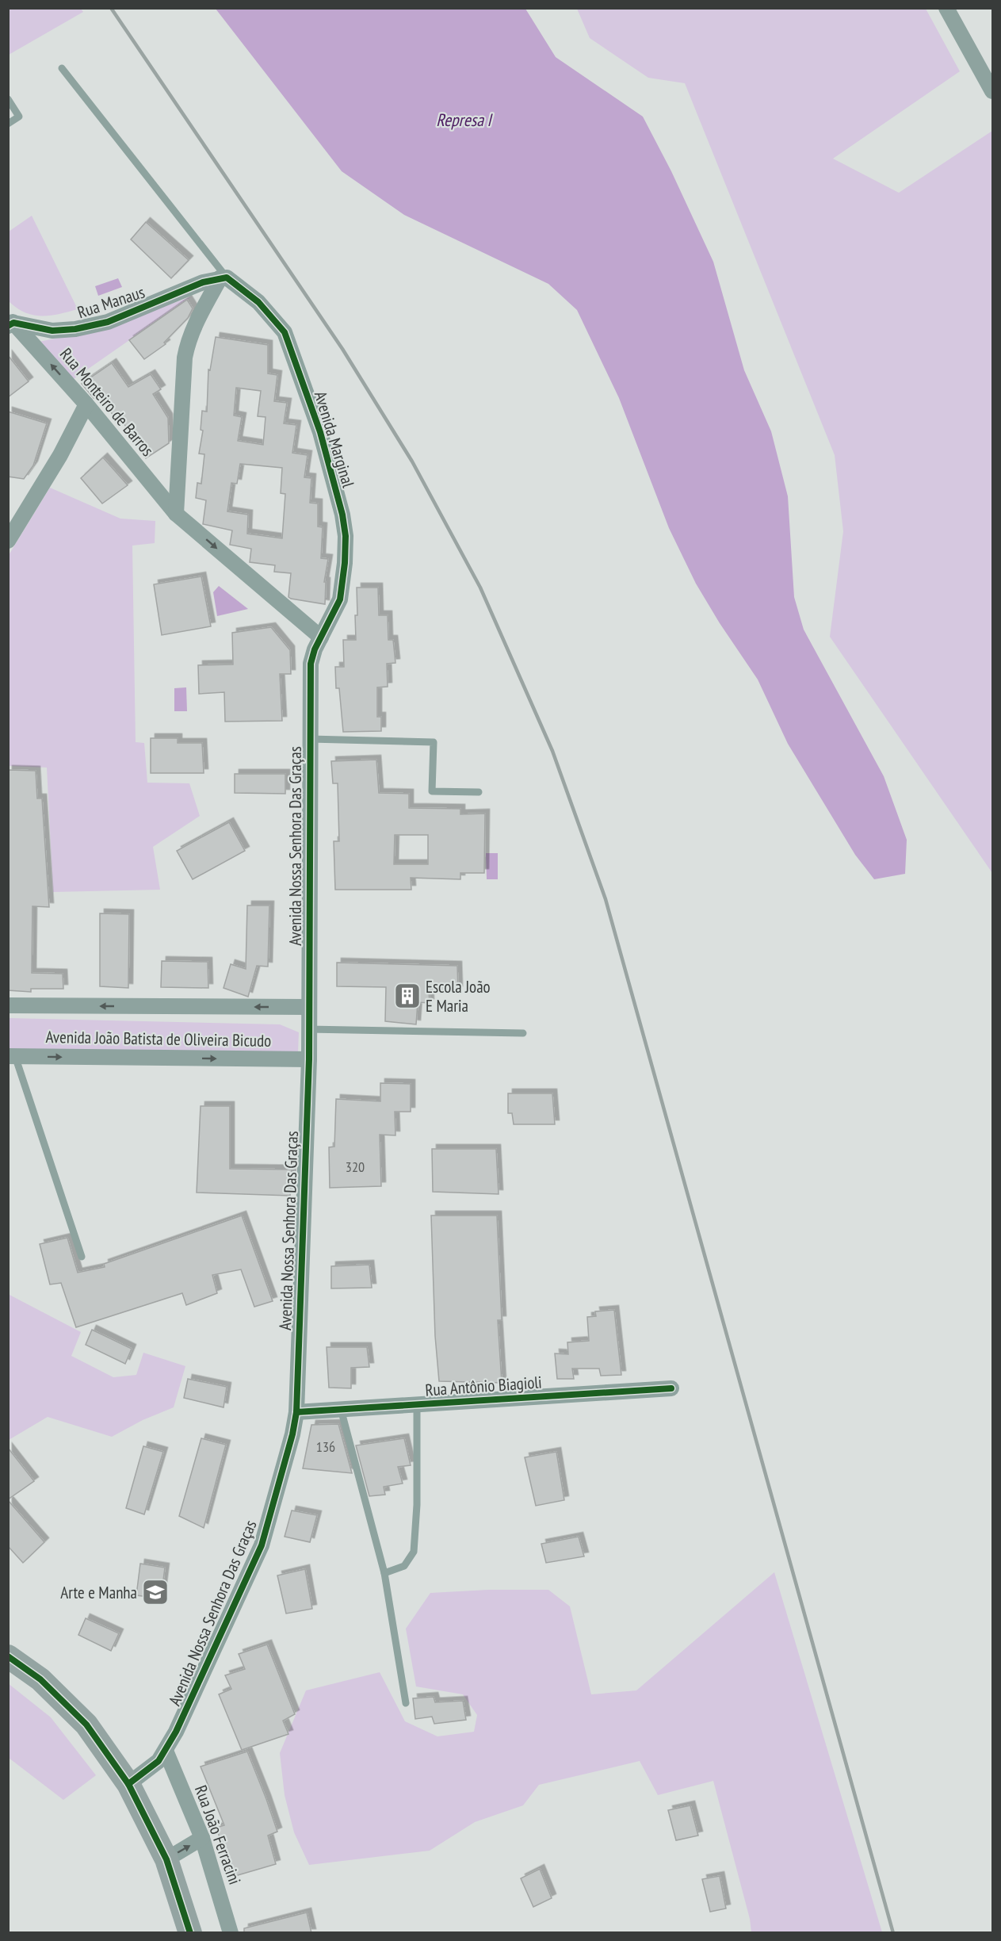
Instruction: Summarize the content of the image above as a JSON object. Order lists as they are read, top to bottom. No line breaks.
{"streets":{"street":["Rua Manaus","Rua Monteiro de Barros","Avenida Marginal","Avenida Nossa Senhora Das Graças","Avenida João Batista de Oliveira Bicudo","Rua Antônio Biagioli","Rua João Ferracini"]},"crossings":[["Rua Manaus","Rua Monteiro de Barros"],["Rua Manaus","Avenida Marginal"],["Avenida Marginal","Avenida Nossa Senhora Das Graças"],["Avenida Nossa Senhora Das Graças","Avenida João Batista de Oliveira Bicudo"],["Avenida Nossa Senhora Das Graças","Rua Antônio Biagioli"],["Avenida Nossa Senhora Das Graças","Rua João Ferracini"]],"one_way":["Rua Monteiro de Barros"],"water":["Represa I"],"places":{"building":["Escola João E Maria"],"school or university":["Arte e Manha"]},"house_numbers":["320","136"]}
